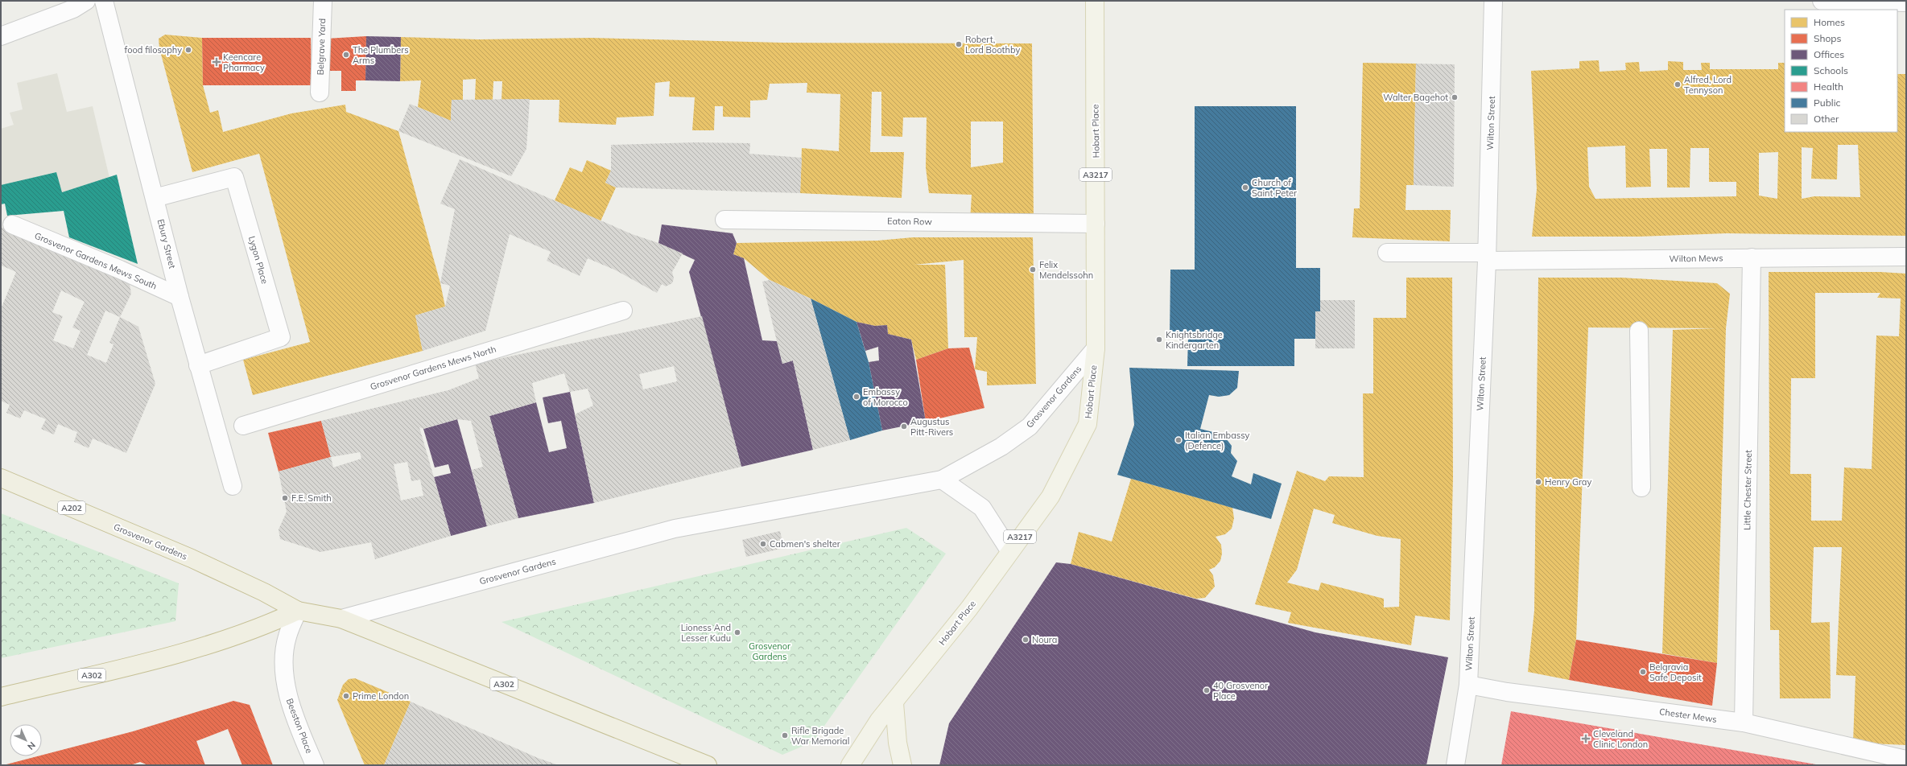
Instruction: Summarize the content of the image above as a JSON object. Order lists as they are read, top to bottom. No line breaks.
{"streets":{"highway":["Grosvenor Gardens","A202","A302"],"main road":["Hobart Place","A3217"],"street":["Belgrave Yard","Wilton Street","Eaton Row","Ebury Street","Wilton Mews","Lygon Place","Grosvenor Gardens Mews South","Grosvenor Gardens Mews North","Little Chester Street","Chester Mews","Beeston Place"]},"crossings":[["Wilton Street","Wilton Mews"],["Wilton Street","Chester Mews"],["Hobart Place","Eaton Row"],["Hobart Place","Grosvenor Gardens"],["Ebury Street","Lygon Place"],["Ebury Street","Grosvenor Gardens Mews South"],["Wilton Mews","Little Chester Street"],["Grosvenor Gardens","A302"],["Grosvenor Gardens","Beeston Place"],["Little Chester Street","Chester Mews"],["A302","Beeston Place"]],"parks":["Grosvenor Gardens"],"places":{"other":["Robert, Lord Boothby","food filosophy","The Plumbers Arms","Alfred, Lord Tennyson","Walter Bagehot","Church of Saint Peter","Felix Mendelssohn","Knightsbridge Kindergarten","Embassy of Morocco","Augustus Pitt-Rivers","Italian Embassy (Defence)","Henry Gray","F.E. Smith","Cabmen's shelter","Lioness And Lesser Kudu","Noura","Belgravia Safe Deposit","40 Grosvenor Place","Prime London","Rifle Brigade War Memorial"],"health":["Keencare Pharmacy","Cleveland Clinic London"]},"legend":["Homes","Shops","Offices","Schools","Health","Public","Other"],"north":"bottom right"}
